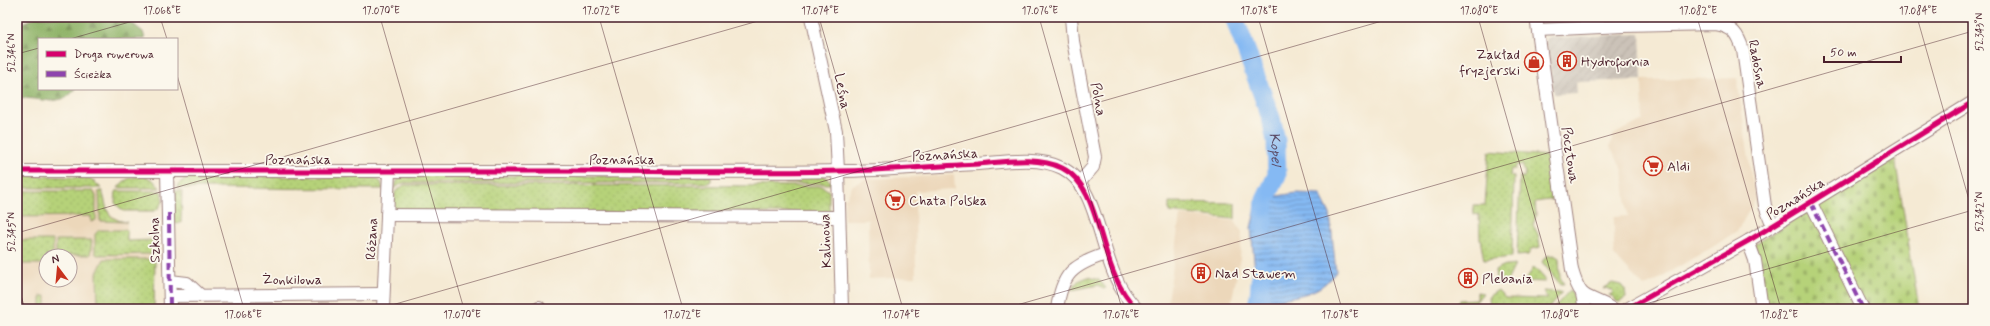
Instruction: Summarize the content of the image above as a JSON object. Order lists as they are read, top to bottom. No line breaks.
{"streets":{"street":["Radosna","Leśna","Polna","Poznańska","Pocztowa","Różana","Szkolna","Kalinowa","Żonkilowa"]},"crossings":[["Radosna","Poznańska"],["Radosna","Pocztowa"],["Leśna","Poznańska"],["Leśna","Kalinowa"],["Polna","Poznańska"],["Poznańska","Różana"],["Poznańska","Szkolna"],["Poznańska","Kalinowa"],["Różana","Żonkilowa"],["Szkolna","Żonkilowa"]],"water":["Kopel"],"places":{"building":["Hydrofornia","Nad Stawem","Plebania"],"shop":["Zakład fryzjerski"],"supermarket":["Aldi","Chata Polska"]},"legend":["Droga rowerowa","Ścieżka"],"scale_bar":"50 m","north":"top","coordinates":["17.068°E","17.070°E","17.072°E","17.074°E","17.076°E","17.078°E","17.080°E","17.082°E","17.084°E","52.343°N","52.346°N","52.342°N","52.345°N"]}
